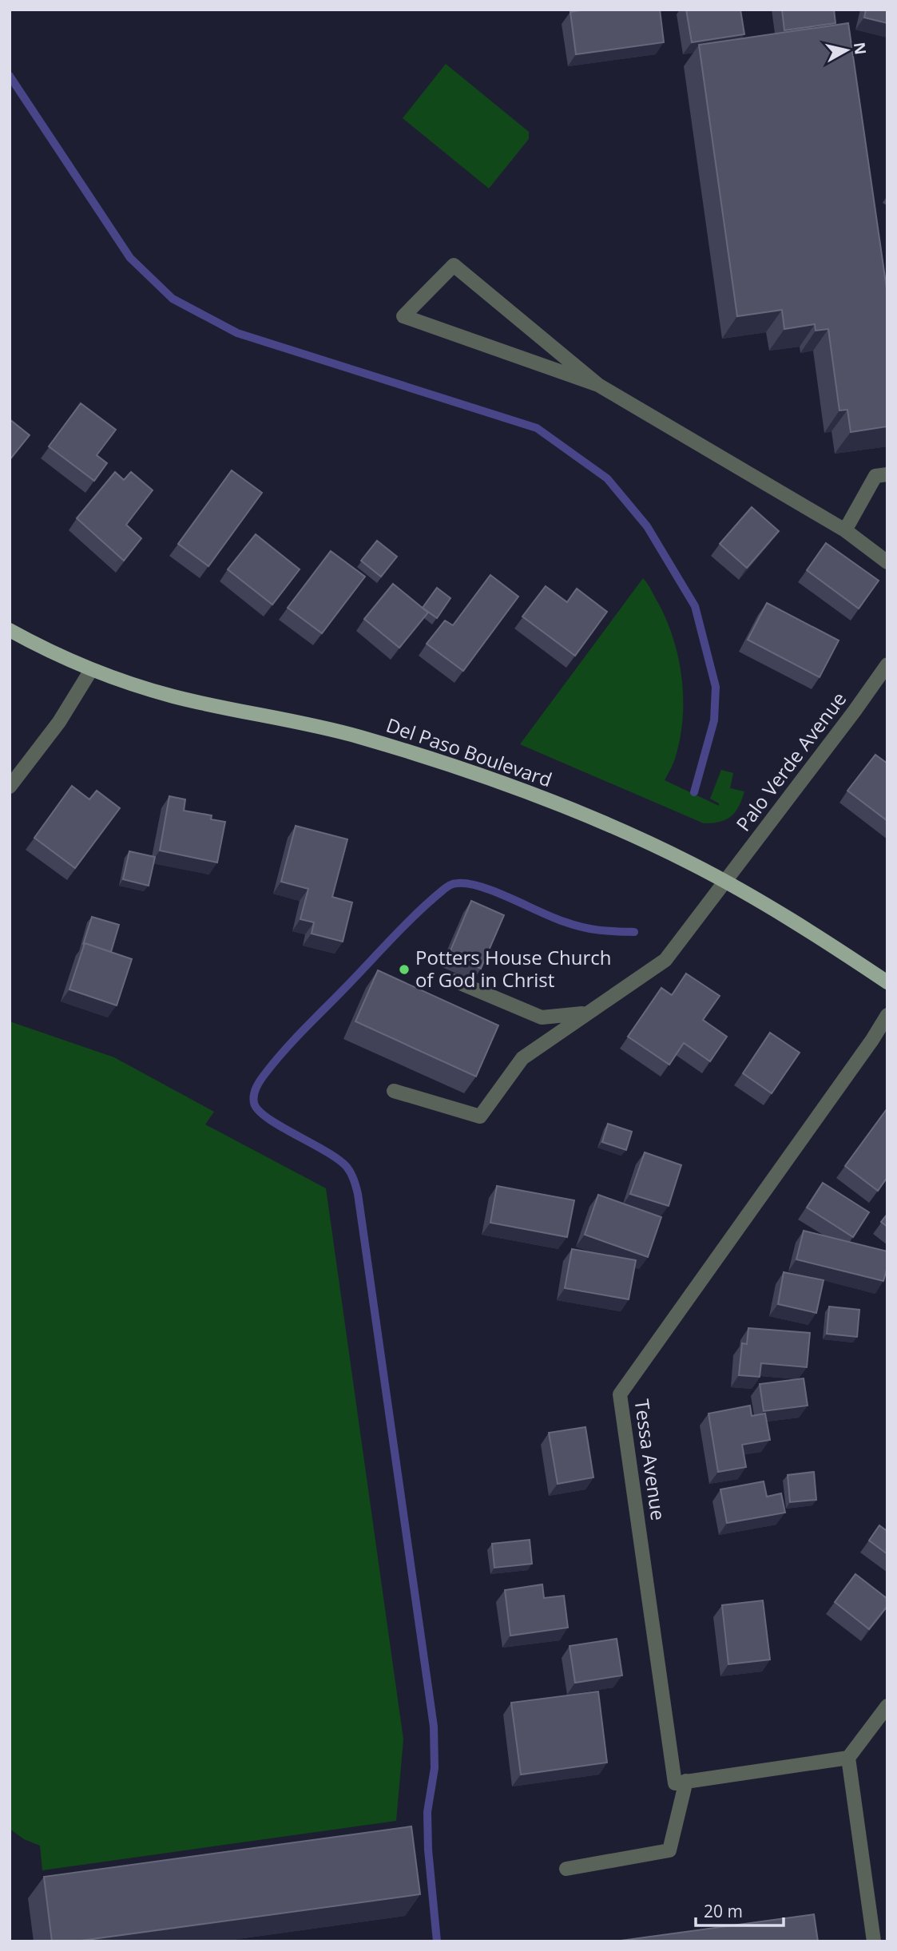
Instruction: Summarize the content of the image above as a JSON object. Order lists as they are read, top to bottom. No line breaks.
{"streets":{"main road":["Del Paso Boulevard"],"street":["Palo Verde Avenue","Tessa Avenue"]},"crossings":[["Del Paso Boulevard","Palo Verde Avenue"]],"places":["Potters House Church of God in Christ"],"scale_bar":"20 m","north":"right"}
